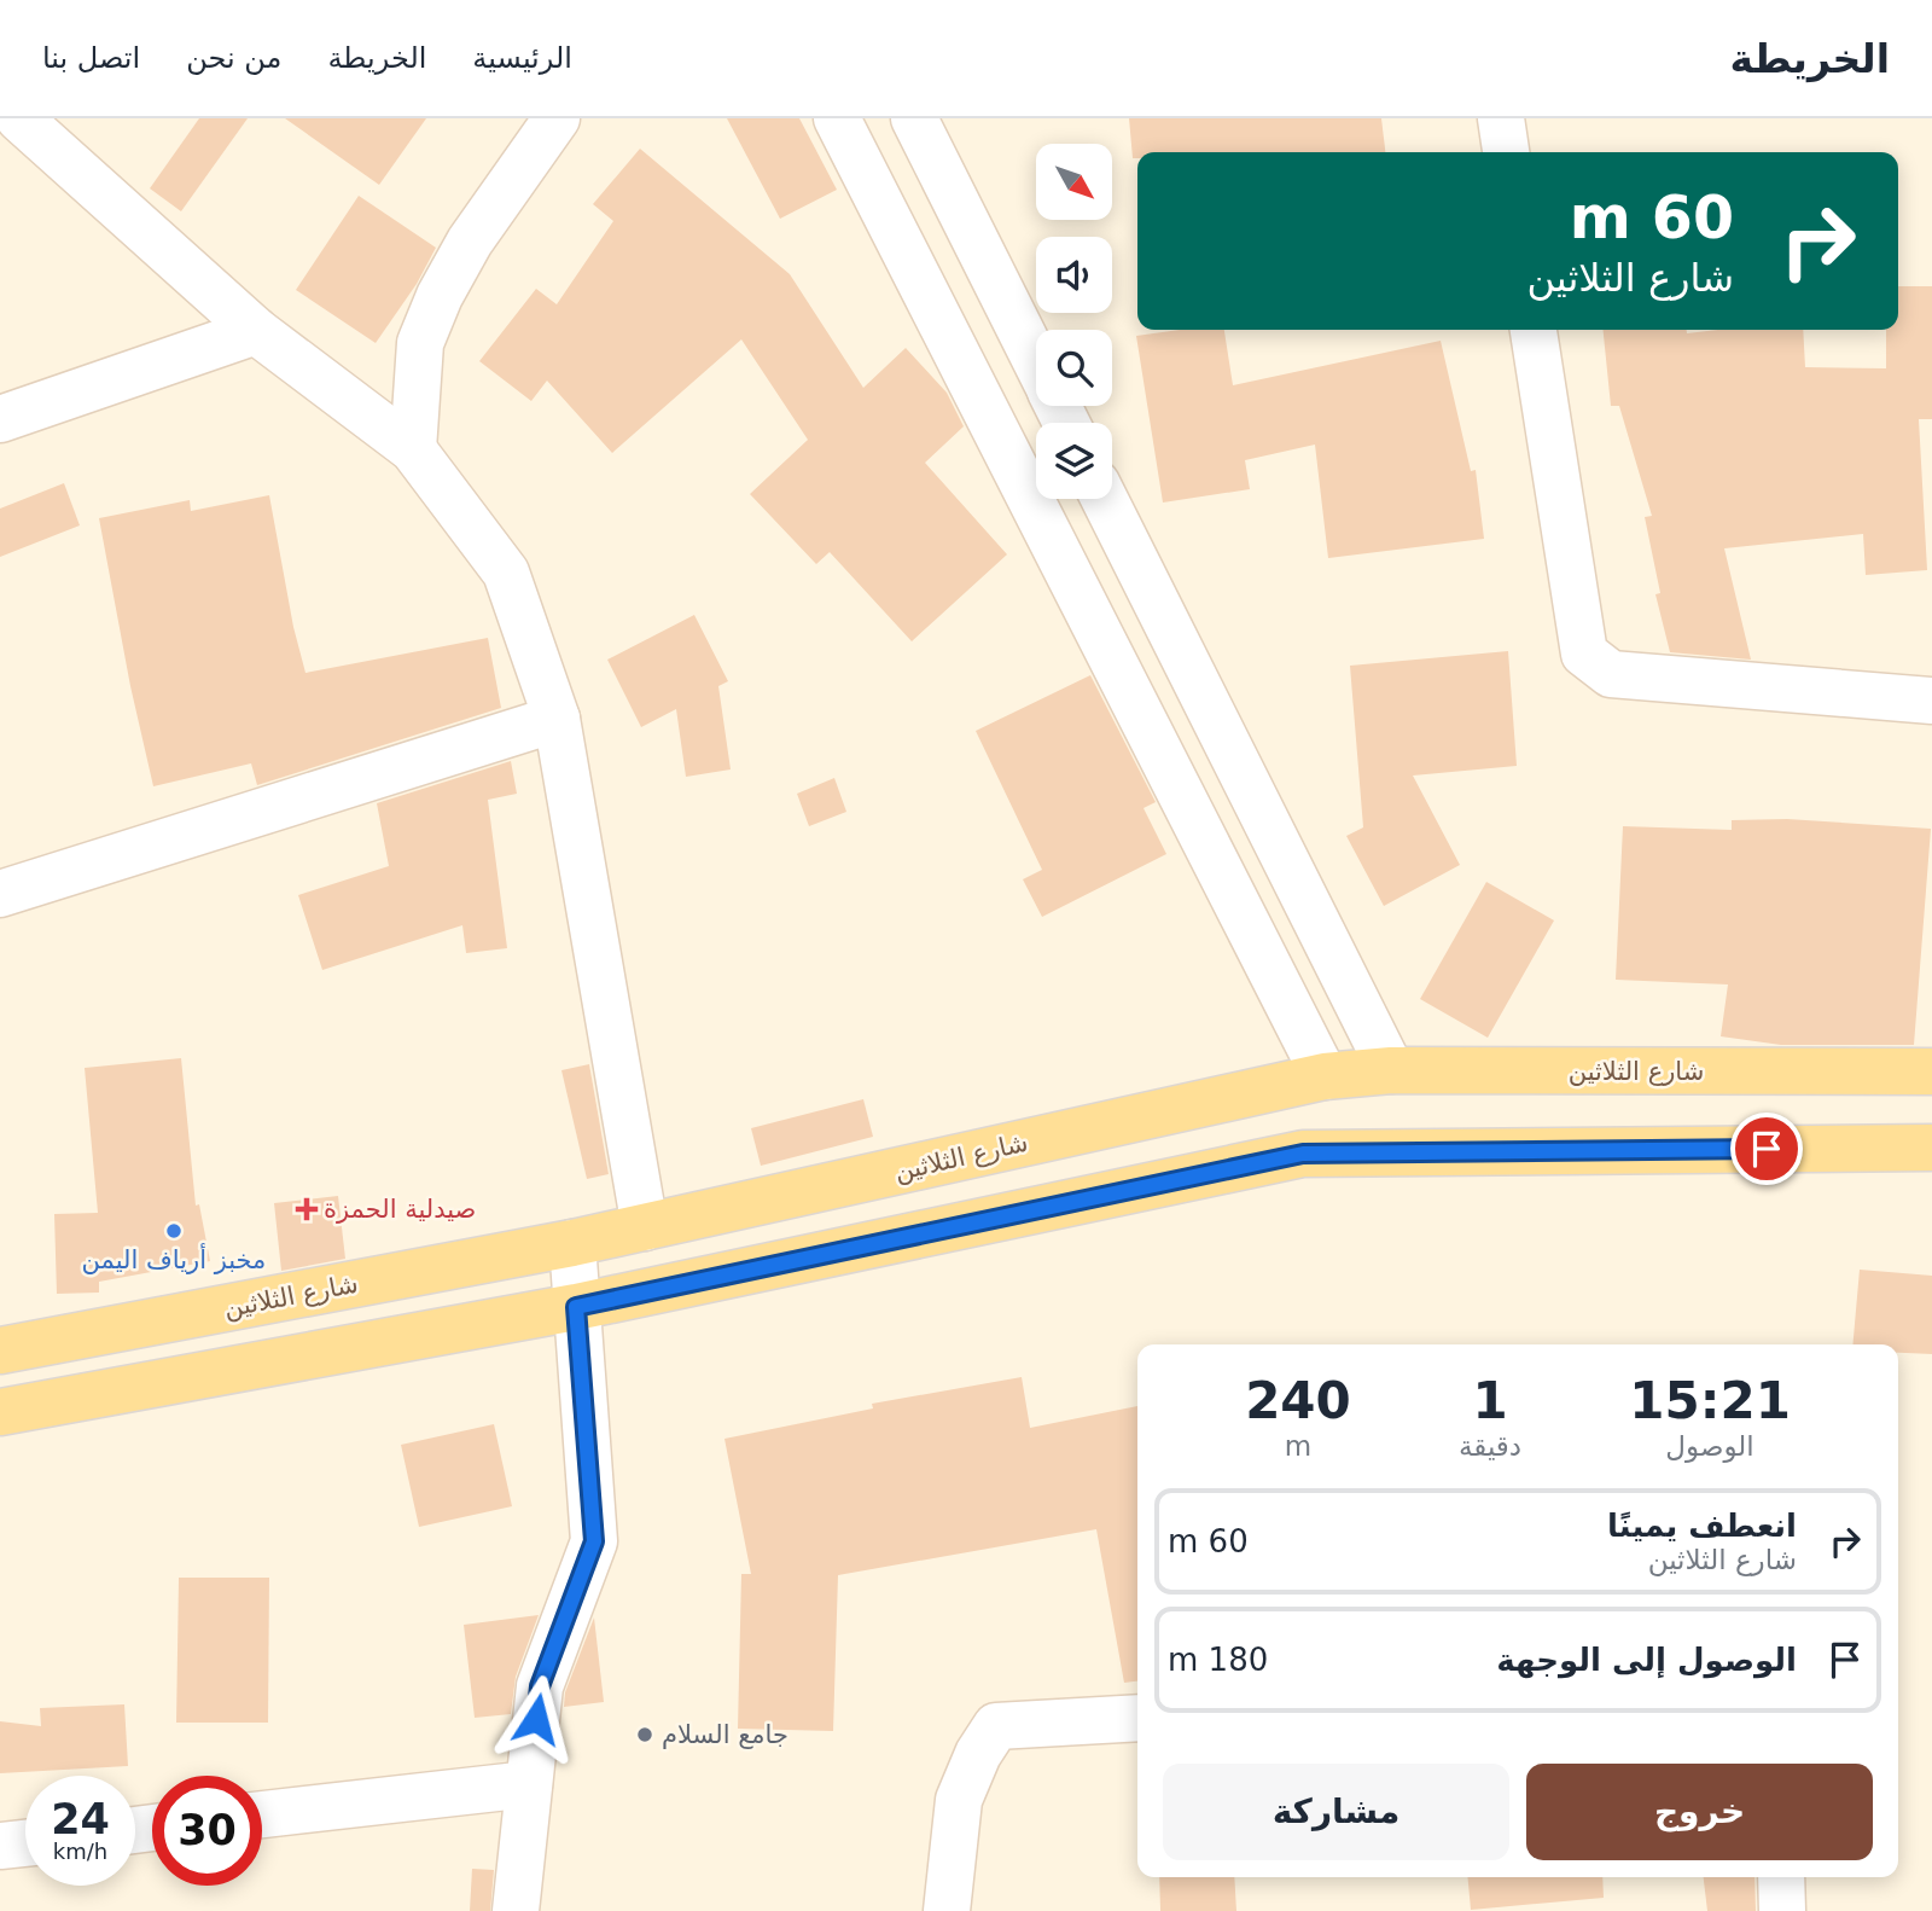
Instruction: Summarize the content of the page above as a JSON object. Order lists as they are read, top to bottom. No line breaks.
{"streets":{"main road":["شارع الثلاثين"]},"places":{"health":["صيدلية الحمزة"],"other":["مخبز أرياف اليمن","جامع السلام"]},"north":"bottom right","page":{"header":"الخريطة","nav":["الرئيسية","الخريطة","من نحن","اتصل بنا"],"turn":["60 m","شارع الثلاثين"],"eta":["15:21","الوصول","1","دقيقة","240","m"],"list":[{"name":"انعطف يمينًا","note":"شارع الثلاثين","value":"60 m"},{"name":"الوصول إلى الوجهة","value":"180 m"}],"buttons":["خروج","مشاركة"],"speed":"24 km/h","limit":"30"}}
